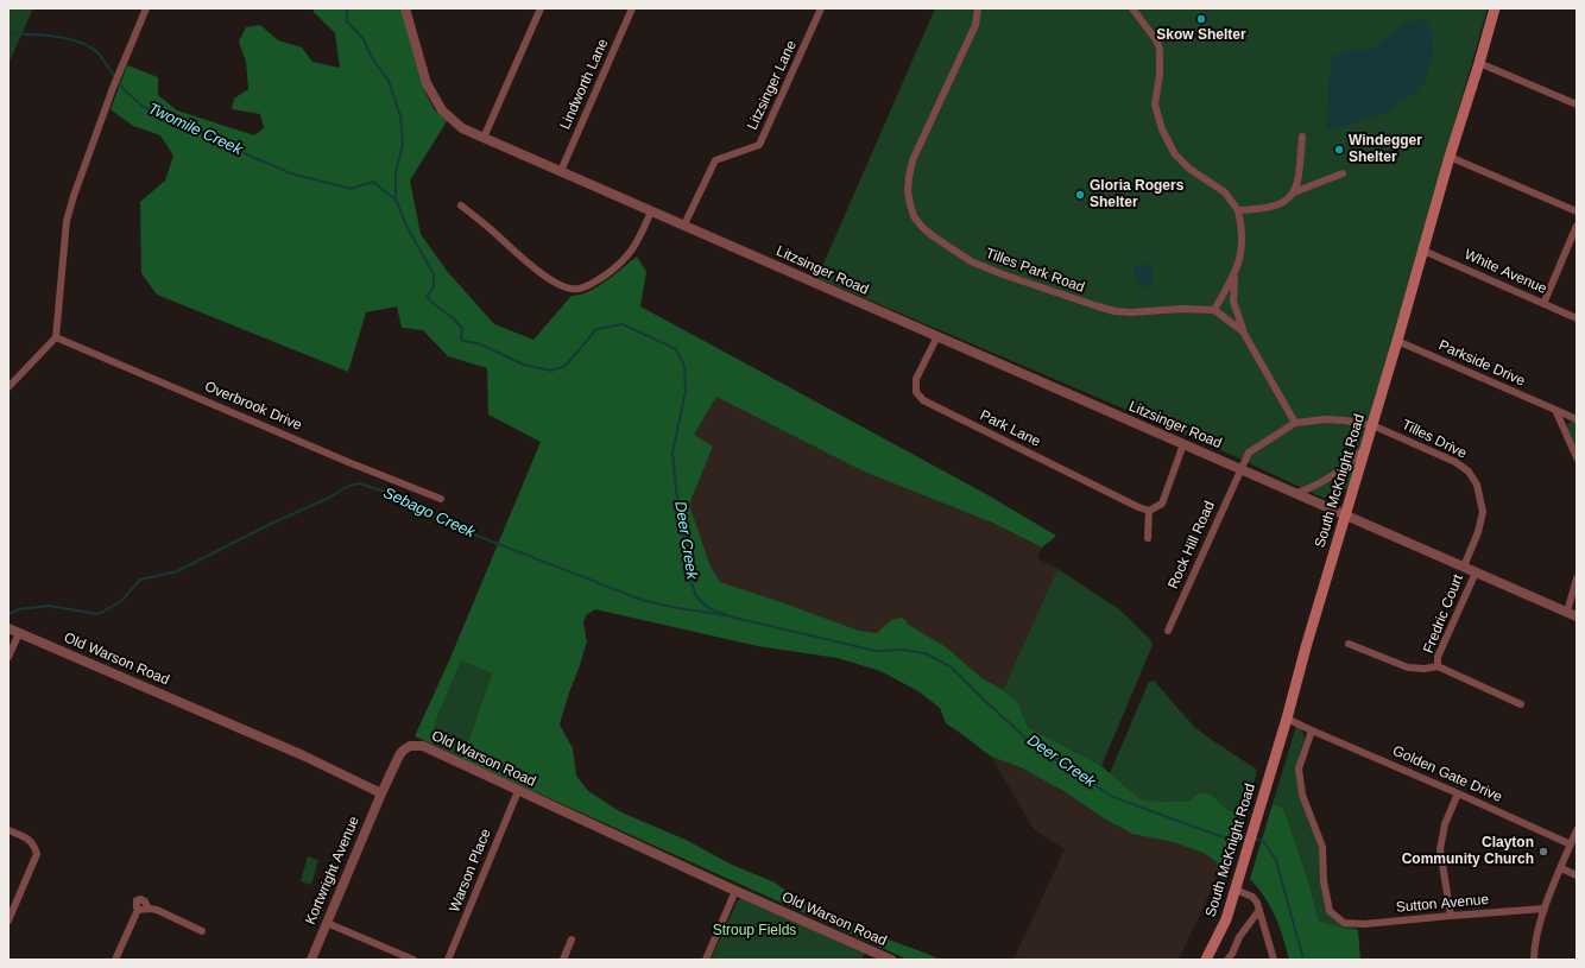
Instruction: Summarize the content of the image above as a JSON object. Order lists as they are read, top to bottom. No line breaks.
{"streets":{"main road":["South McKnight Road"],"street":["Lindworth Lane","Litzsinger Lane","Litzsinger Road","Tilles Park Road","White Avenue","Parkside Drive","Overbrook Drive","Park Lane","Tilles Drive","Rock Hill Road","Fredric Court","Old Warson Road","Golden Gate Drive","Kortwright Avenue","Warson Place","Sutton Avenue"]},"crossings":[["Lindworth Lane","Litzsinger Road"],["Litzsinger Lane","Litzsinger Road"],["Litzsinger Road","Park Lane"],["Litzsinger Road","Tilles Drive"],["Litzsinger Road","South McKnight Road"],["Litzsinger Road","Rock Hill Road"],["Litzsinger Road","Fredric Court"],["White Avenue","South McKnight Road"],["Parkside Drive","South McKnight Road"],["Tilles Drive","South McKnight Road"],["South McKnight Road","Golden Gate Drive"],["Old Warson Road","Kortwright Avenue"],["Old Warson Road","Warson Place"],["Golden Gate Drive","Sutton Avenue"]],"water":["Twomile Creek","Sebago Creek","Deer Creek"],"parks":["Stroup Fields"],"places":["Skow Shelter","Windegger Shelter","Gloria Rogers Shelter","Clayton Community Church"]}
